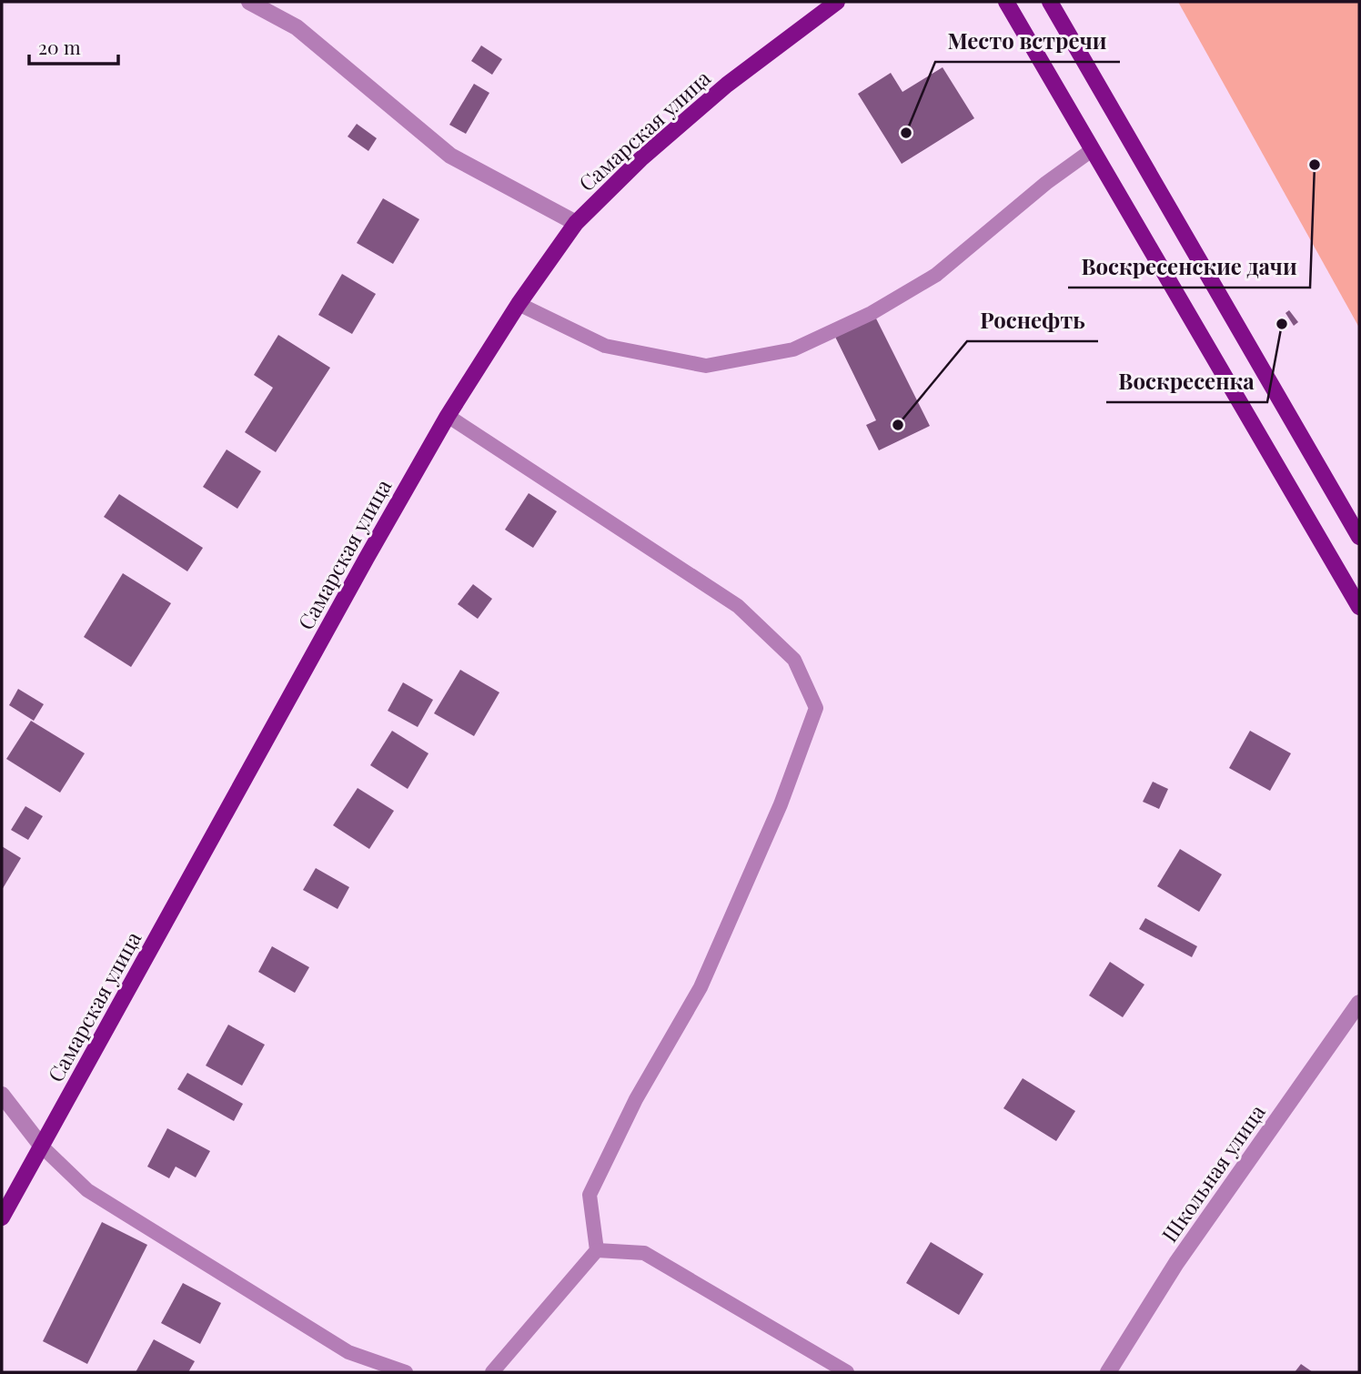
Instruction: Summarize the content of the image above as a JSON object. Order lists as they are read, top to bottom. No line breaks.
{"streets":{"main road":["Самарская улица"],"street":["Школьная улица"]},"places":["Место встречи","Воскресенские дачи","Воскресенка","Роснефть"],"scale_bar":"20 m"}
